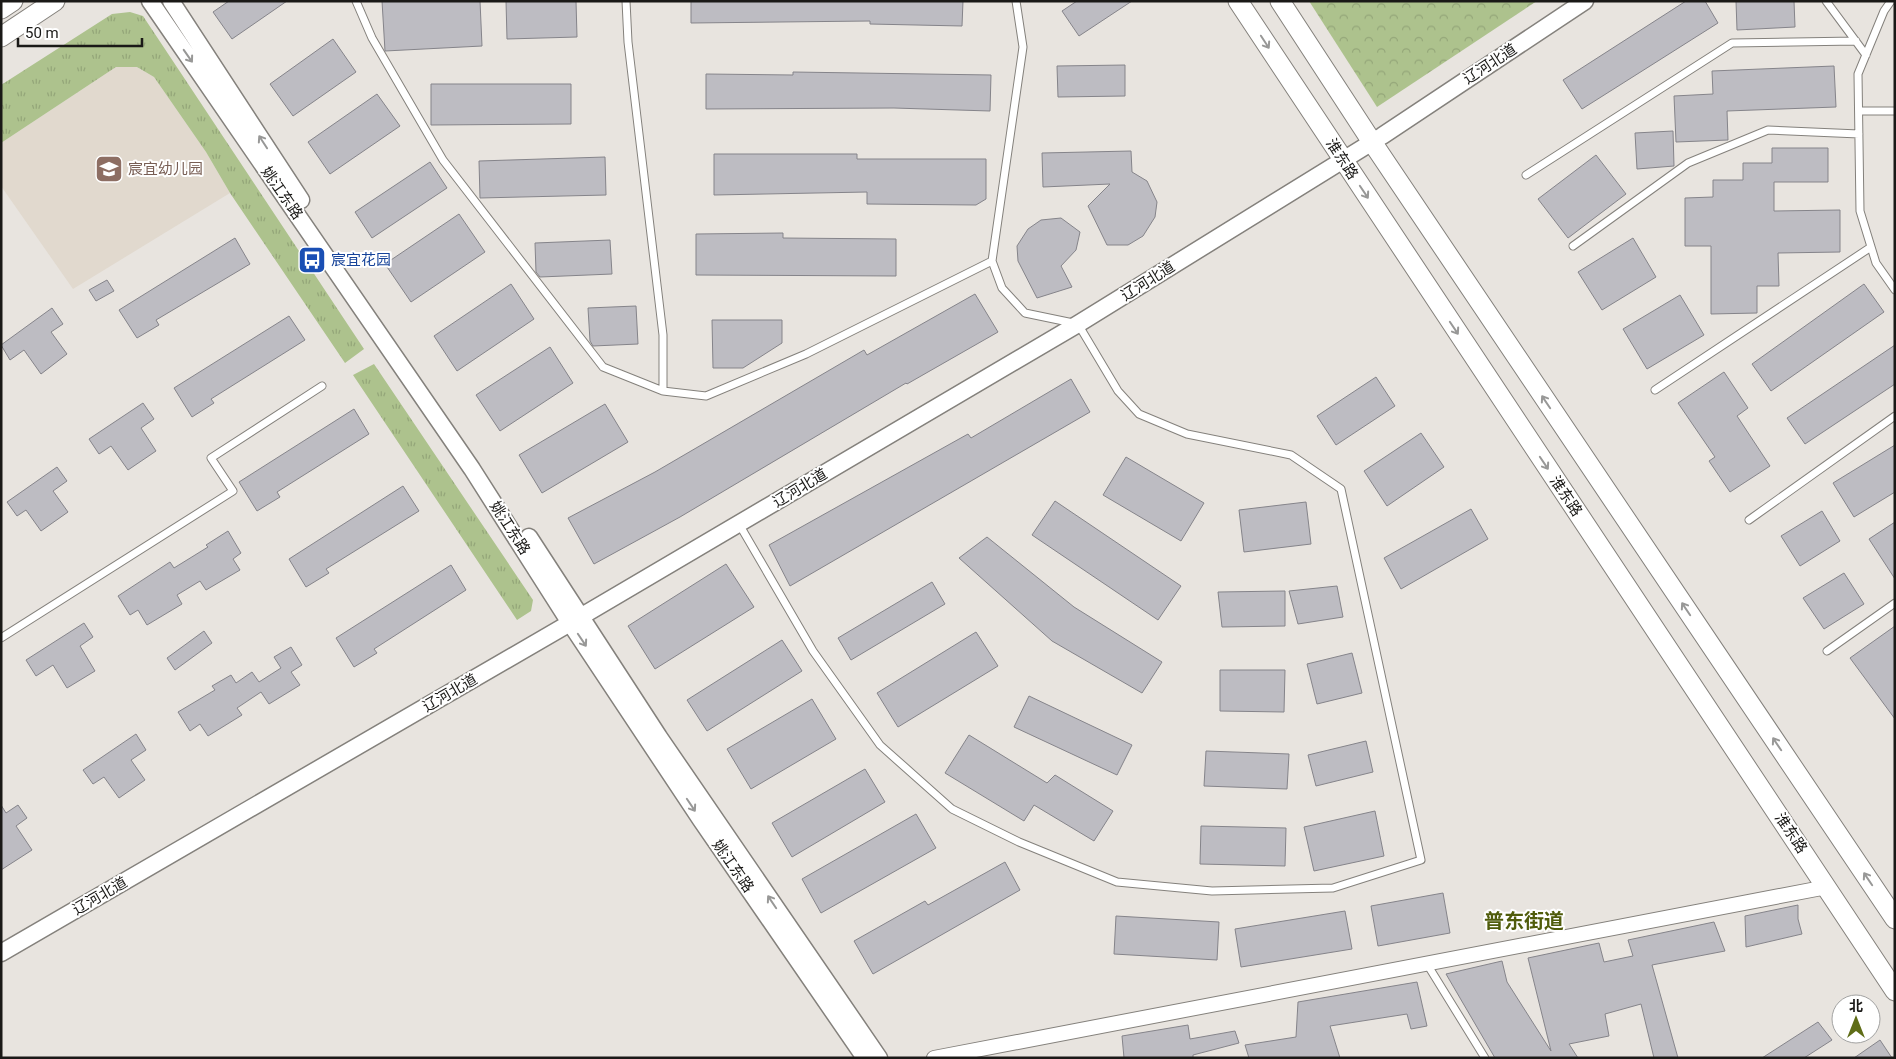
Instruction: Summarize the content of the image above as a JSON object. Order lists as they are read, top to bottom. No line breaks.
{"streets":{"main road":["淮东路"],"street":["辽河北道","姚江东路"]},"crossings":[["辽河北道","淮东路"],["辽河北道","姚江东路"]],"districts":["普东街道"],"places":{"school or university":["宸宜幼儿园"],"bus stop":["宸宜花园"]},"scale_bar":"50 m","north":"top"}
